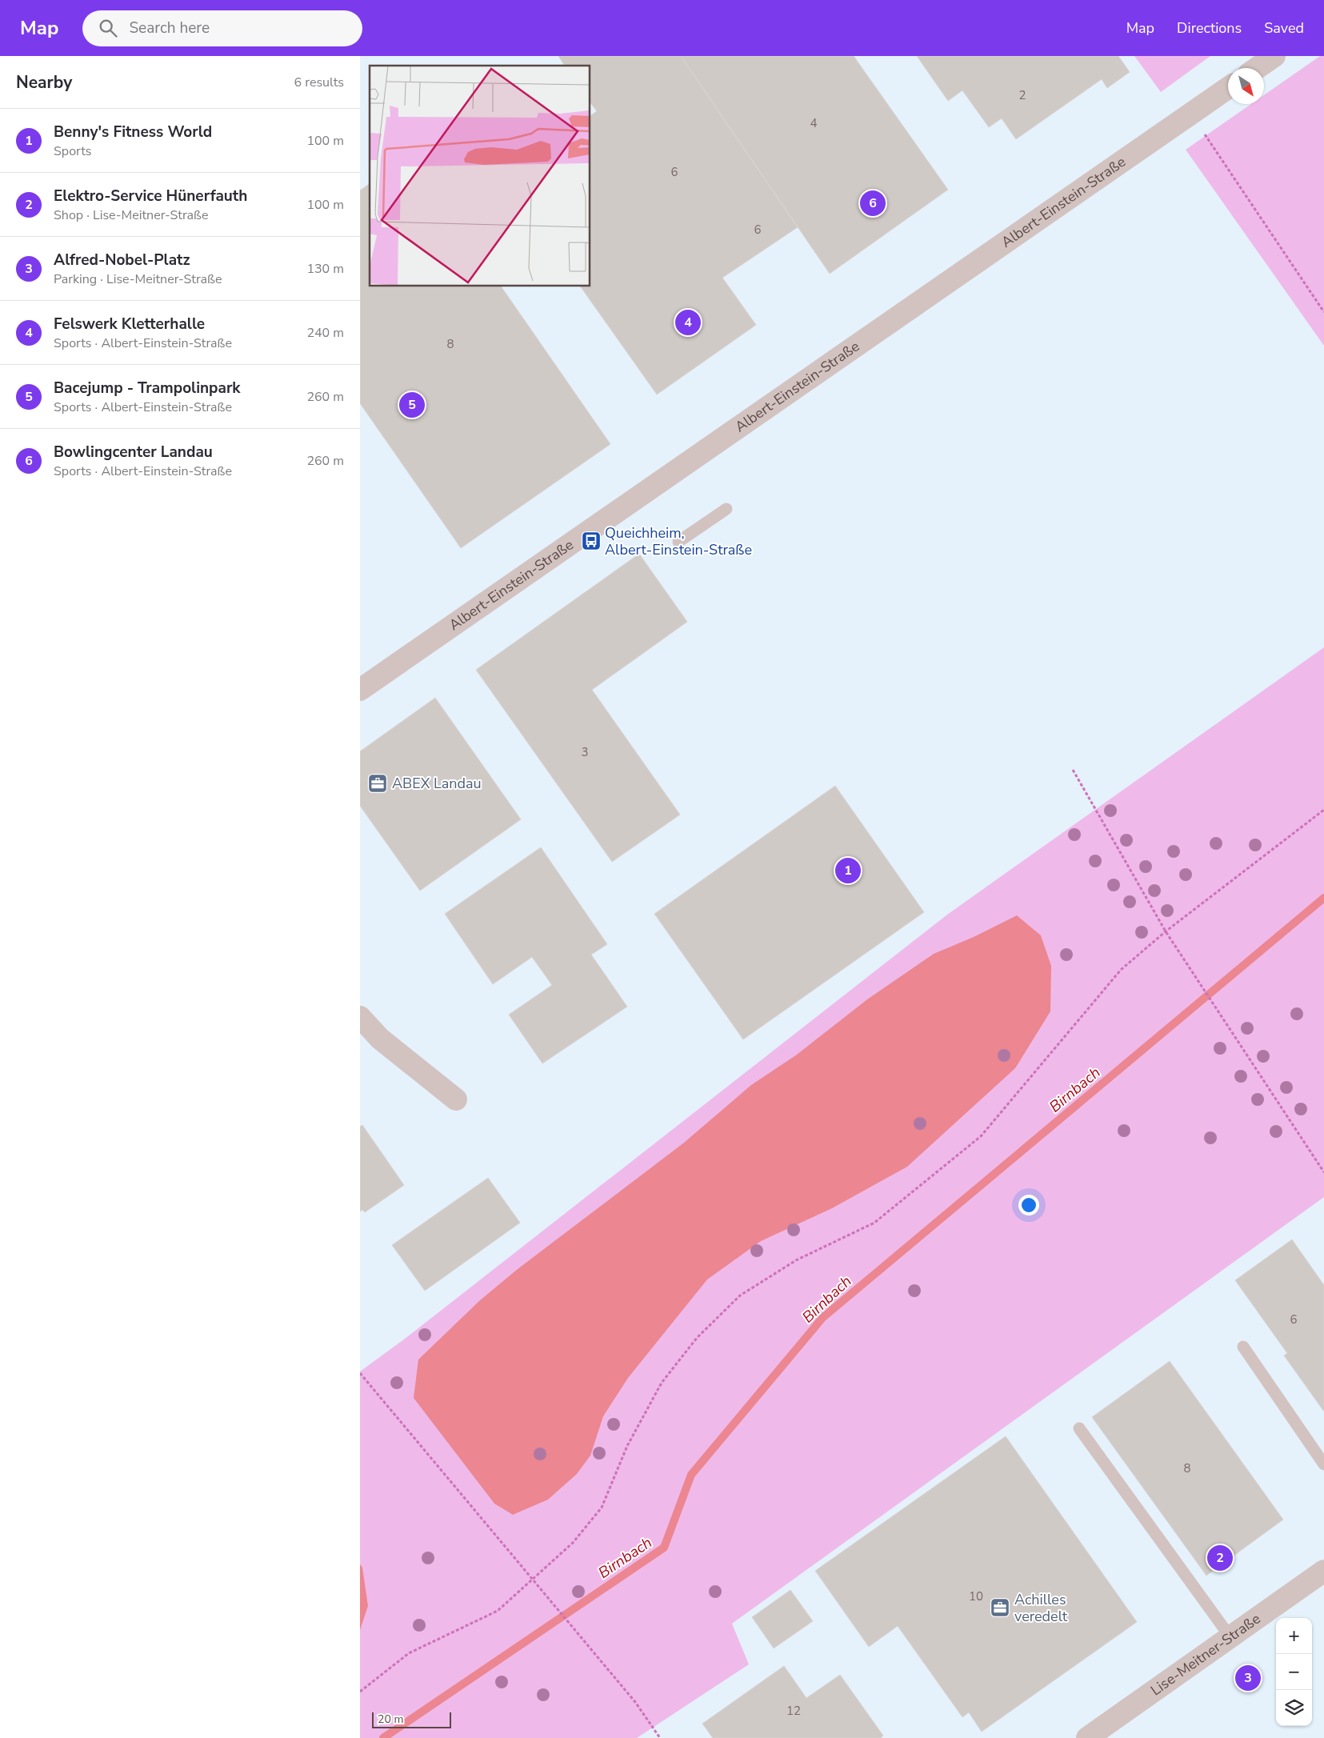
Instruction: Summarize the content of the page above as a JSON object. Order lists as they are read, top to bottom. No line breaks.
{"streets":{"street":["Albert-Einstein-Straße","Lise-Meitner-Straße"]},"water":["Birnbach"],"places":{"bus stop":["Queichheim, Albert-Einstein-Straße"],"office":["ABEX Landau","Achilles veredelt"]},"house_numbers":["2","4","6","6","8","3","6","8","10","12"],"scale_bar":"20 m","north":"bottom right","page":{"header":"Map","search":"Search here","nav":["Map","Directions","Saved"],"heading":["Nearby","6 results"],"list":[{"mark":"1","name":"Benny's Fitness World","note":"Sports","value":"100 m"},{"mark":"2","name":"Elektro-Service Hünerfauth","note":"Shop · Lise-Meitner-Straße","value":"100 m"},{"mark":"3","name":"Alfred-Nobel-Platz","note":"Parking · Lise-Meitner-Straße","value":"130 m"},{"mark":"4","name":"Felswerk Kletterhalle","note":"Sports · Albert-Einstein-Straße","value":"240 m"},{"mark":"5","name":"Bacejump - Trampolinpark","note":"Sports · Albert-Einstein-Straße","value":"260 m"},{"mark":"6","name":"Bowlingcenter Landau","note":"Sports · Albert-Einstein-Straße","value":"260 m"}],"pins":["6","4","5","1","2","3"],"map_buttons":["+","−"],"scale":"20 m"}}
